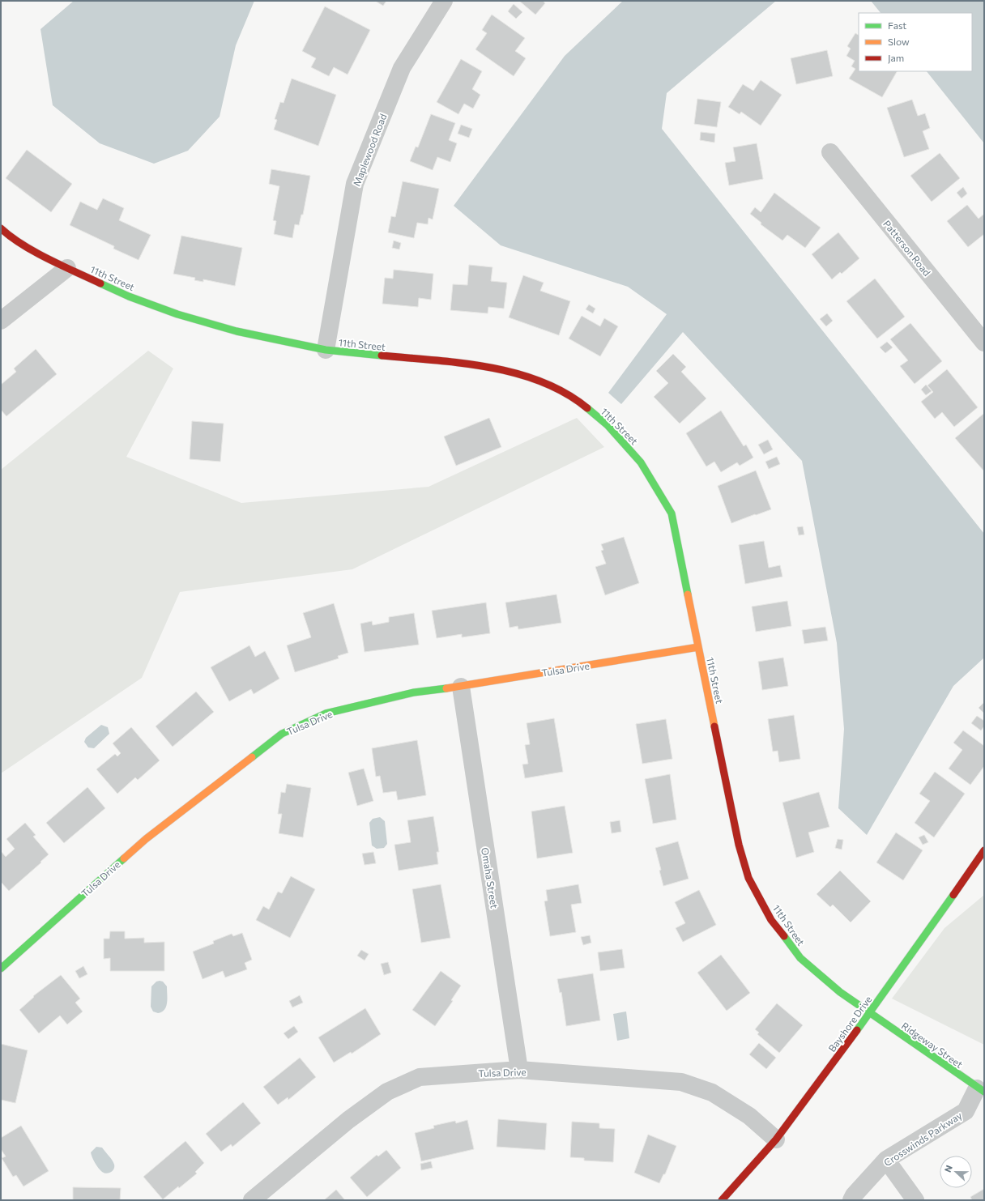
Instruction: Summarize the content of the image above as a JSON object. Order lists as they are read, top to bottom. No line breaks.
{"streets":{"street":["Maplewood Road","Patterson Road","11th Street","Tulsa Drive","Omaha Street","Bayshore Drive","Ridgeway Street","Crosswinds Parkway"]},"crossings":[["Maplewood Road","11th Street"],["11th Street","Tulsa Drive"],["11th Street","Bayshore Drive"],["11th Street","Ridgeway Street"],["Tulsa Drive","Omaha Street"],["Tulsa Drive","Bayshore Drive"],["Bayshore Drive","Ridgeway Street"],["Ridgeway Street","Crosswinds Parkway"]],"legend":["Fast","Slow","Jam"],"north":"left"}
